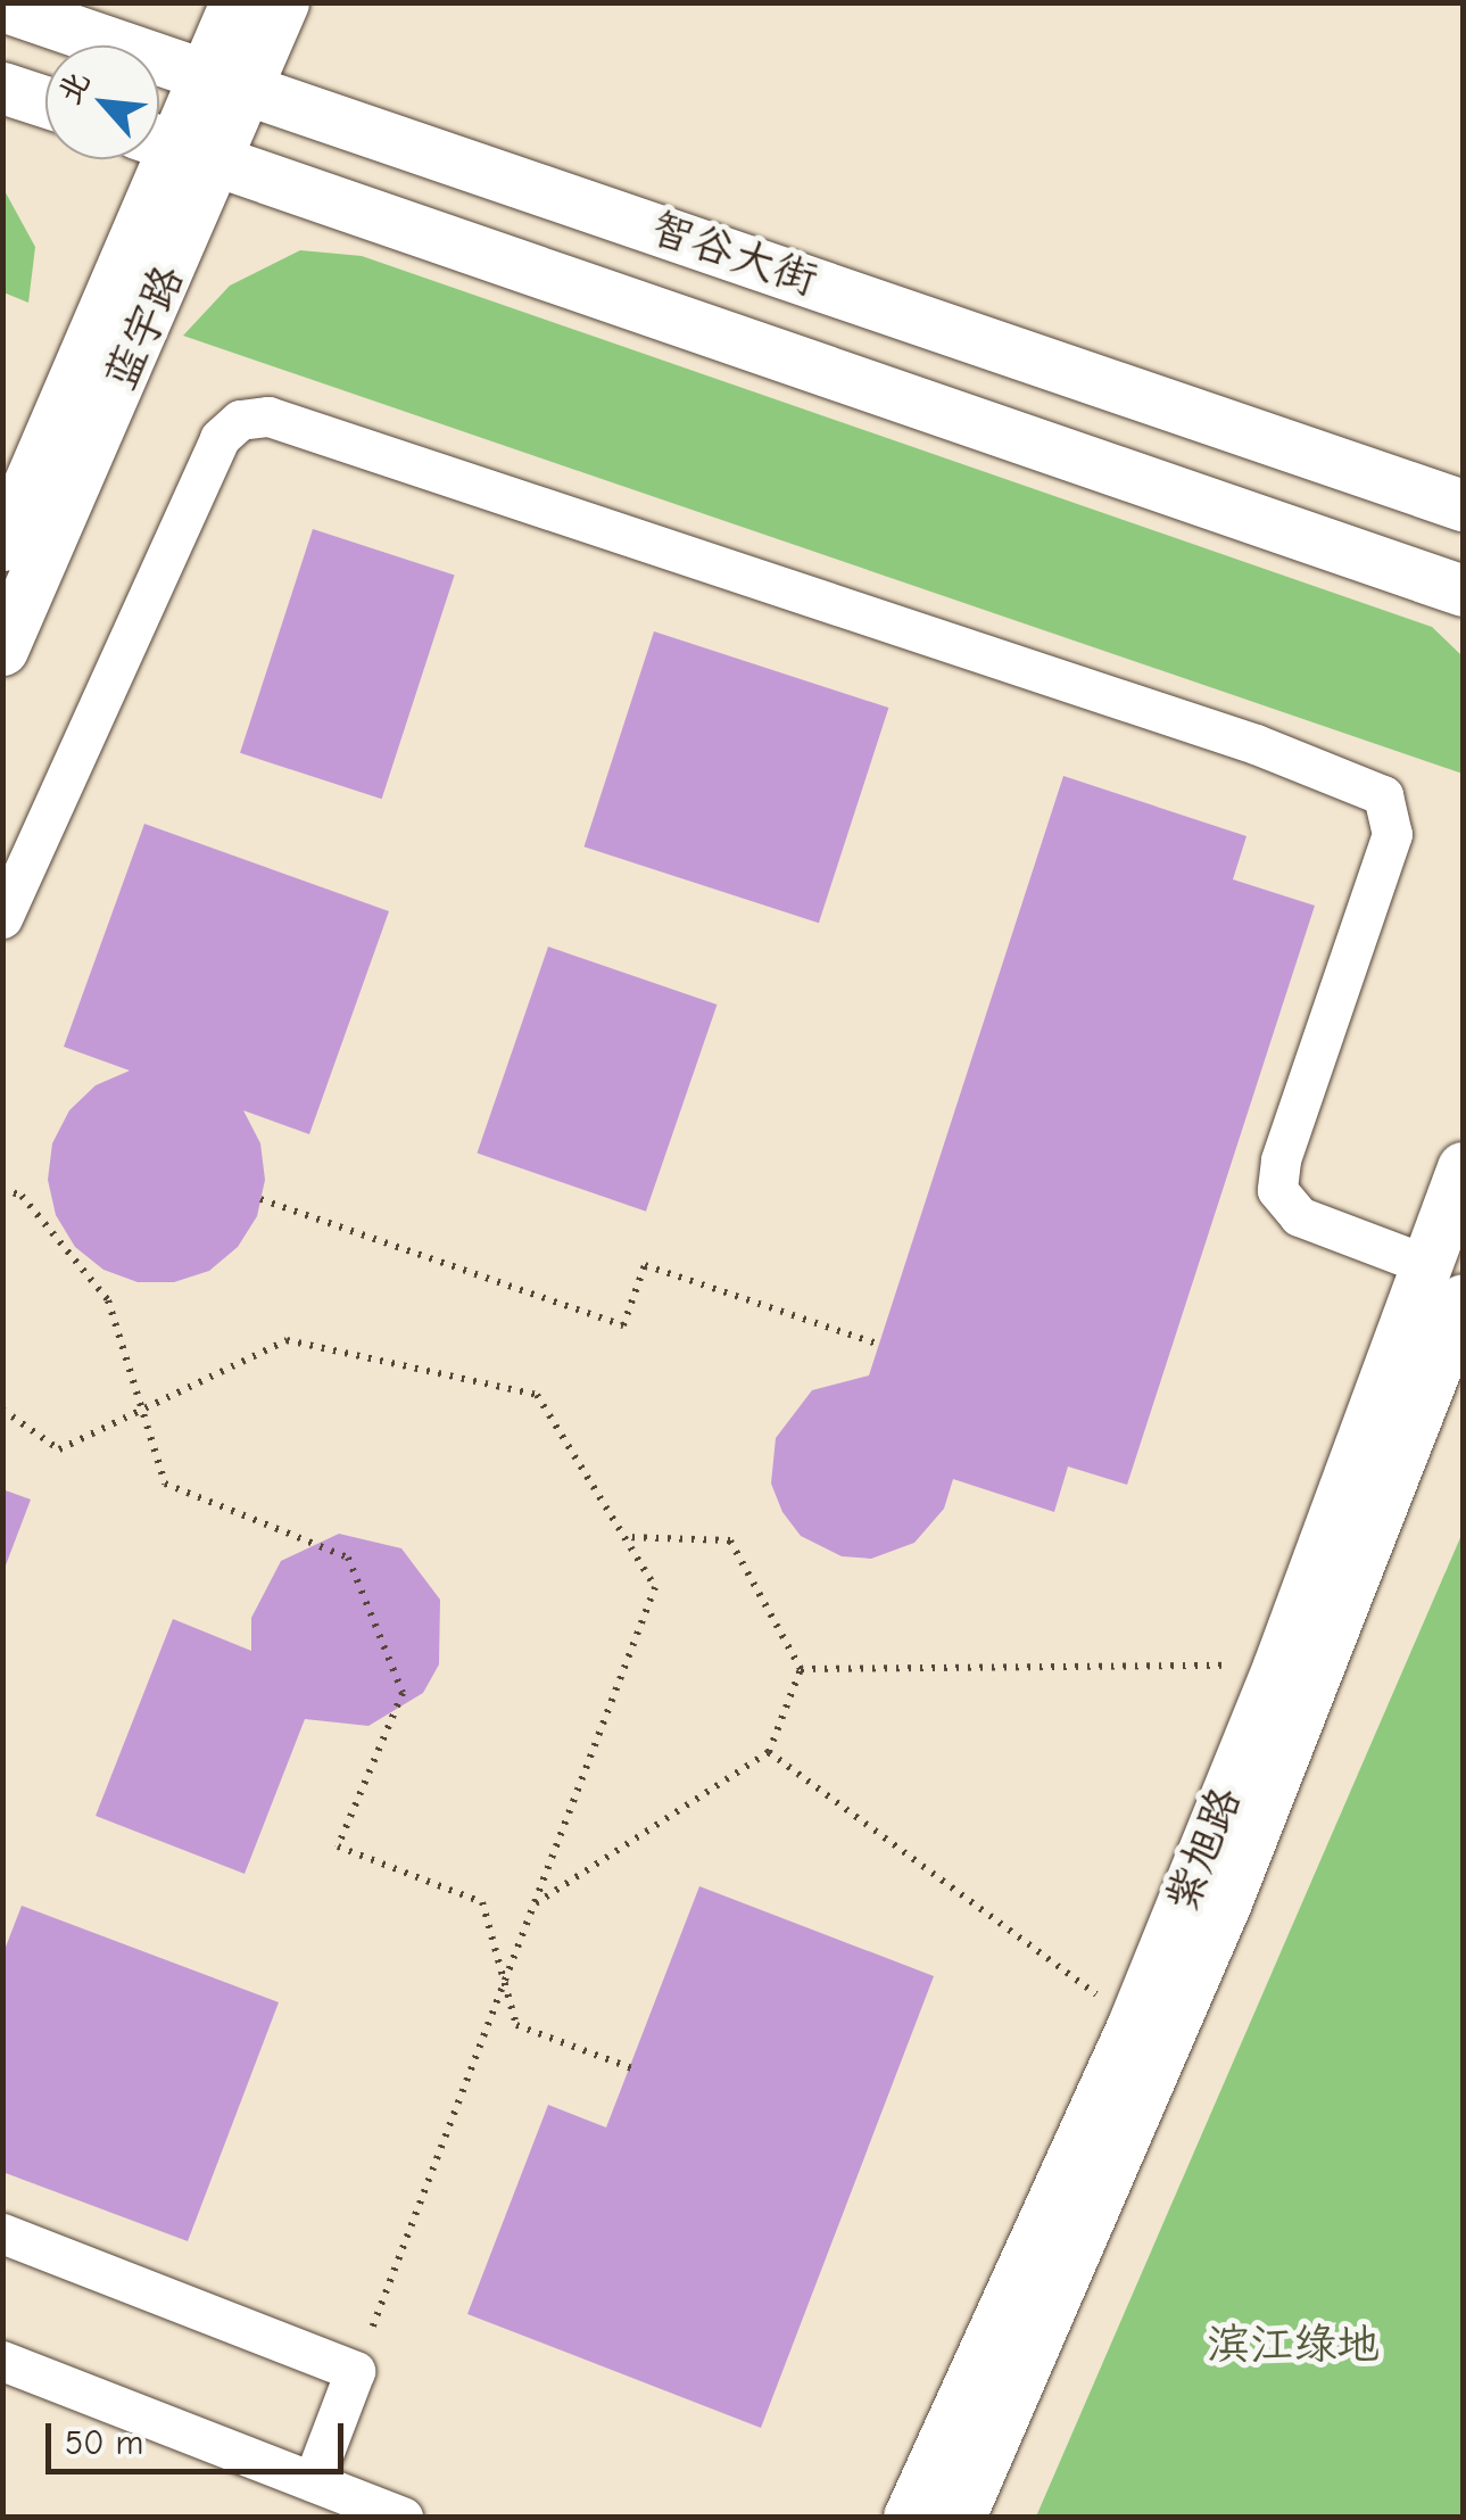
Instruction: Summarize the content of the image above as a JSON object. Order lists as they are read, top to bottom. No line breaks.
{"streets":{"main road":["智谷大街","蓝宇路","紫旭路"]},"crossings":[["智谷大街","蓝宇路"]],"parks":["滨江绿地"],"scale_bar":"50 m","north":"top left"}
